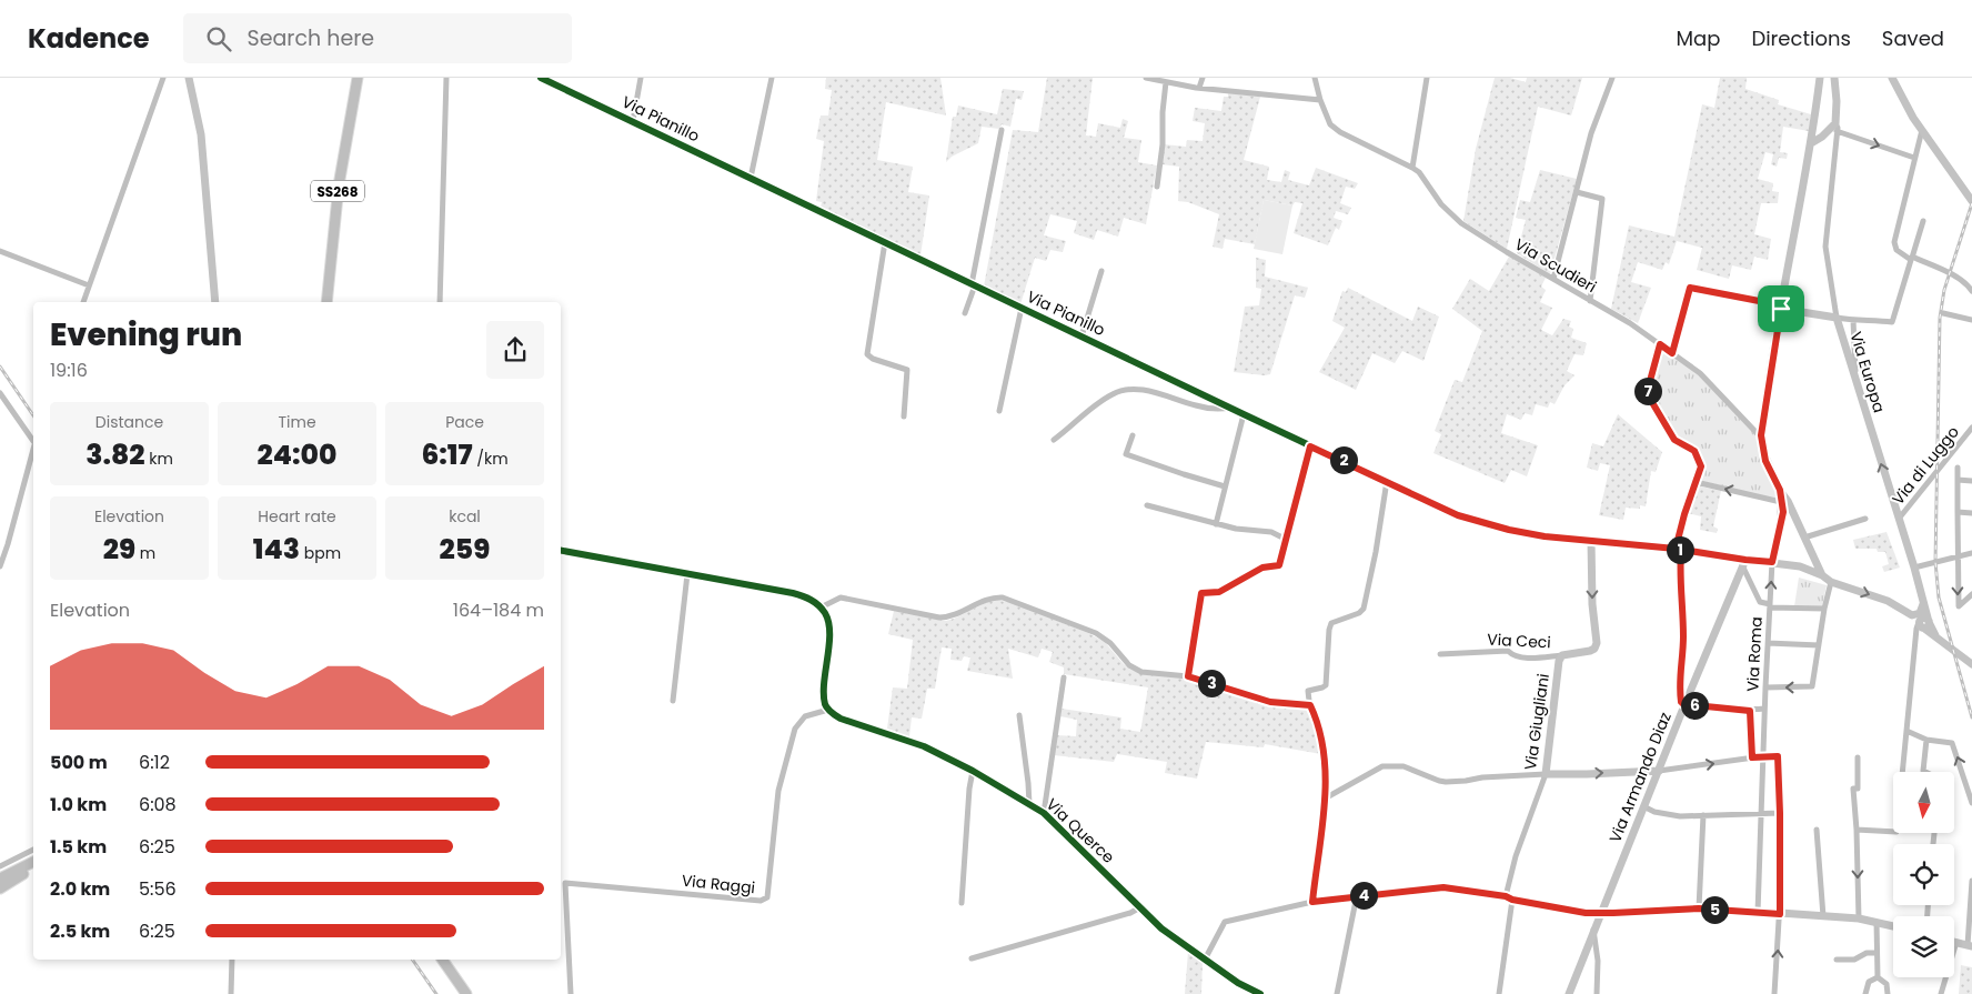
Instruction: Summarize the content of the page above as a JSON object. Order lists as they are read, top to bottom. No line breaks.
{"streets":{"highway":["SS268"],"street":["Via Pianillo","Via Scudieri","Via Europa","Via di Luggo","Via Ceci","Via Roma","Via Giugliani","Via Armando Diaz","Via Querce","Via Raggi"]},"crossings":[["Via Pianillo","Via Roma"],["Via Pianillo","Via Giugliani"],["Via Pianillo","Via Armando Diaz"],["Via Europa","Via di Luggo"],["Via Ceci","Via Giugliani"],["Via Querce","Via Raggi"]],"north":"bottom","page":{"header":"Kadence","search":"Search here","nav":["Map","Directions","Saved"],"heading":["Evening run","19:16"],"pins":["7","2","1","3","6","4","5"],"stats":[["Distance","3.82 km"],["Time","24:00"],["Pace","6:17 /km"],["Elevation","29 m"],["Heart rate","143 bpm"],["kcal","259"]],"chart":["Elevation","164–184 m"],"list":[{"name":"500 m","note":"6:12"},{"name":"1.0 km","note":"6:08"},{"name":"1.5 km","note":"6:25"},{"name":"2.0 km","note":"5:56"},{"name":"2.5 km","note":"6:25"}]}}
